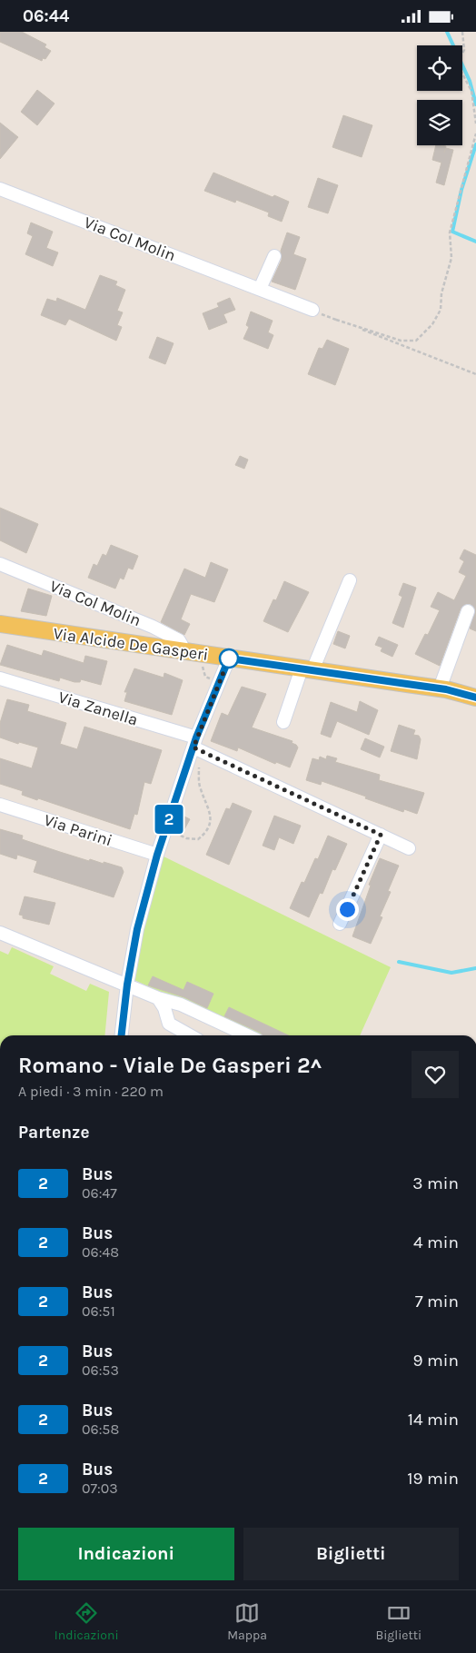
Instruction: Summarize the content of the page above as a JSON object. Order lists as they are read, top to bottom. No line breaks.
{"streets":{"main road":["Via Alcide De Gasperi"],"street":["Via Col Molin","Via Zanella","Via Parini"]},"crossings":[["Via Col Molin","Via Alcide De Gasperi"]],"lines":["bus line 2"],"page":{"status":"06:44","on_map":"2","heading":[["Romano - Viale De Gasperi 2^","A piedi · 3 min · 220 m"],"Partenze"],"list":[{"mark":"2","name":"Bus","note":"06:47","value":"3 min"},{"mark":"2","name":"Bus","note":"06:48","value":"4 min"},{"mark":"2","name":"Bus","note":"06:51","value":"7 min"},{"mark":"2","name":"Bus","note":"06:53","value":"9 min"},{"mark":"2","name":"Bus","note":"06:58","value":"14 min"},{"mark":"2","name":"Bus","note":"07:03","value":"19 min"}],"buttons":["Indicazioni","Biglietti"],"tabs":["Indicazioni","Mappa","Biglietti"]}}
